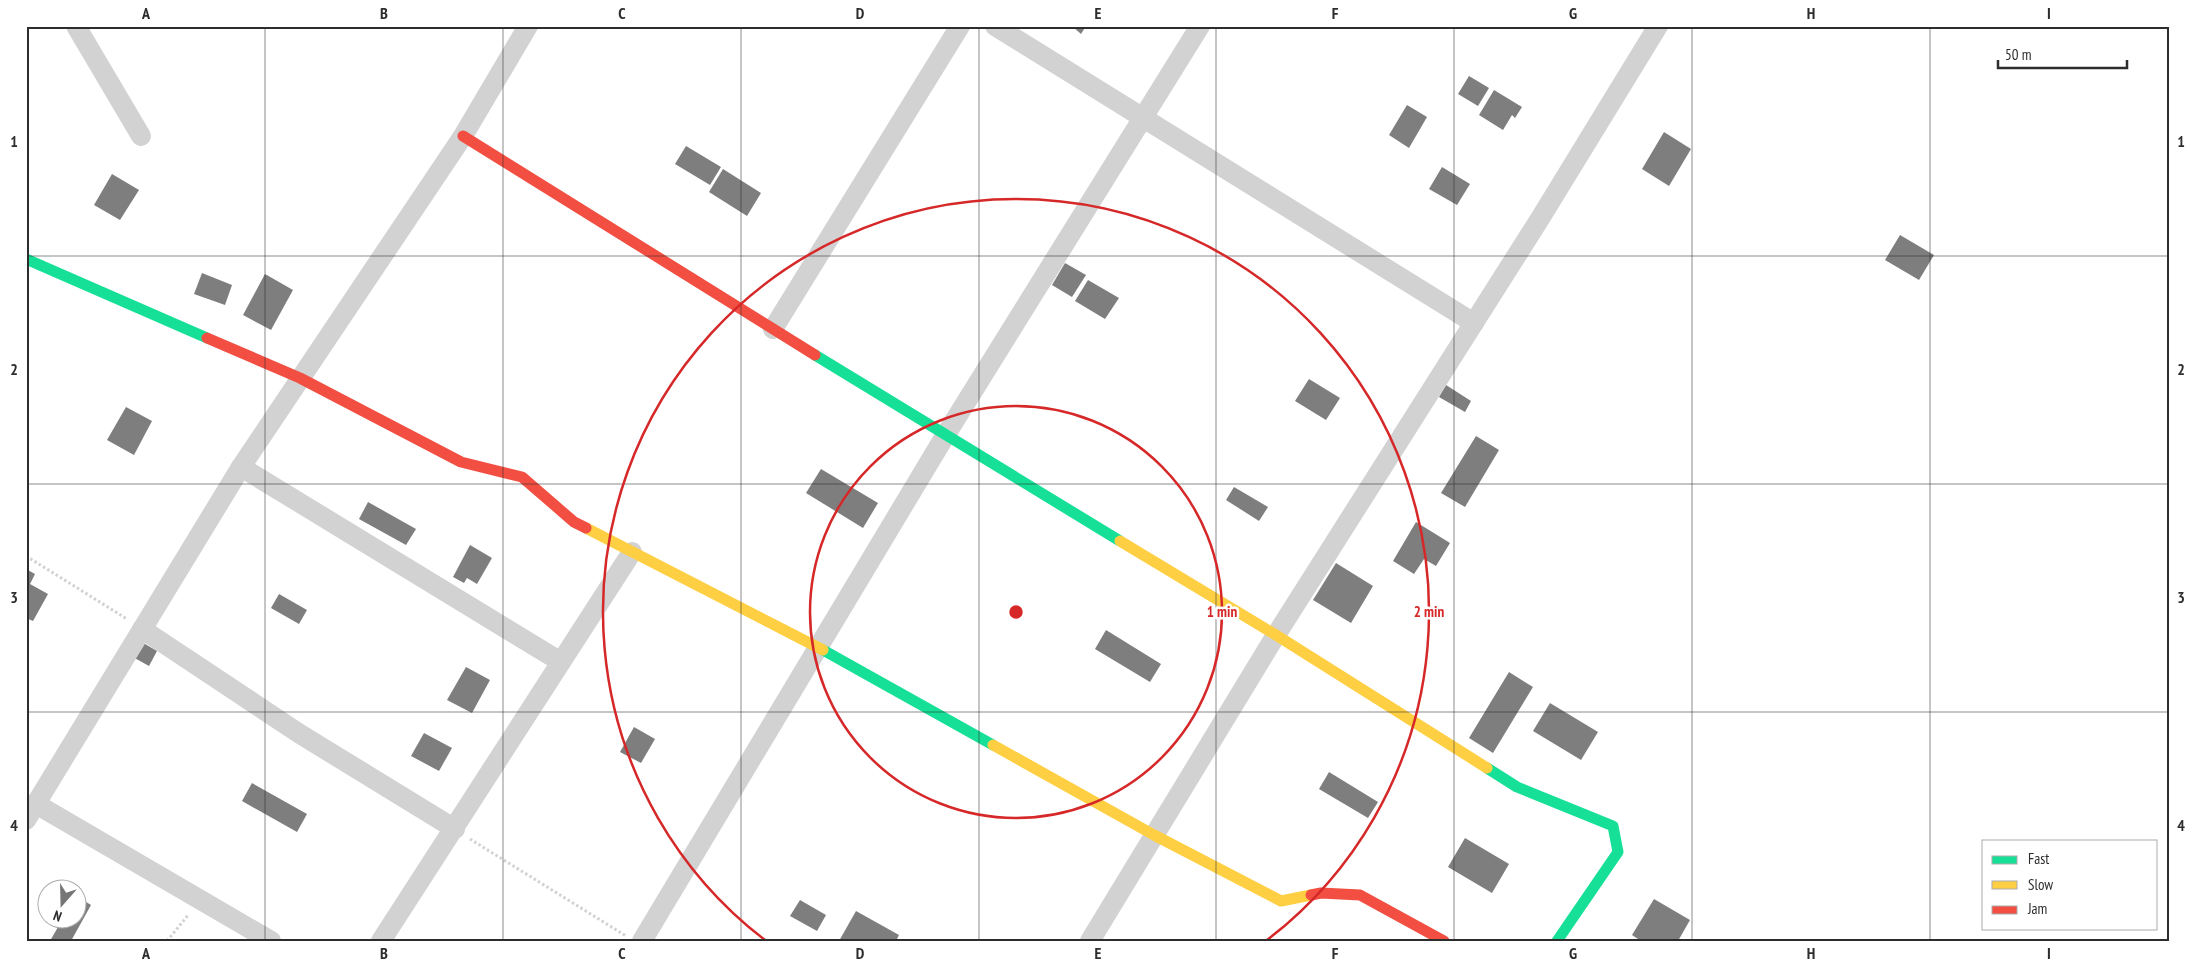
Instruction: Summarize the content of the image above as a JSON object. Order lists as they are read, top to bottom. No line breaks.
{"legend":["Fast","Slow","Jam"],"scale_bar":"50 m","north":"bottom","grid":{"columns":["A","B","C","D","E","F","G","H","I"],"rows":["1","2","3","4"]},"rings":["1 min","2 min"]}
